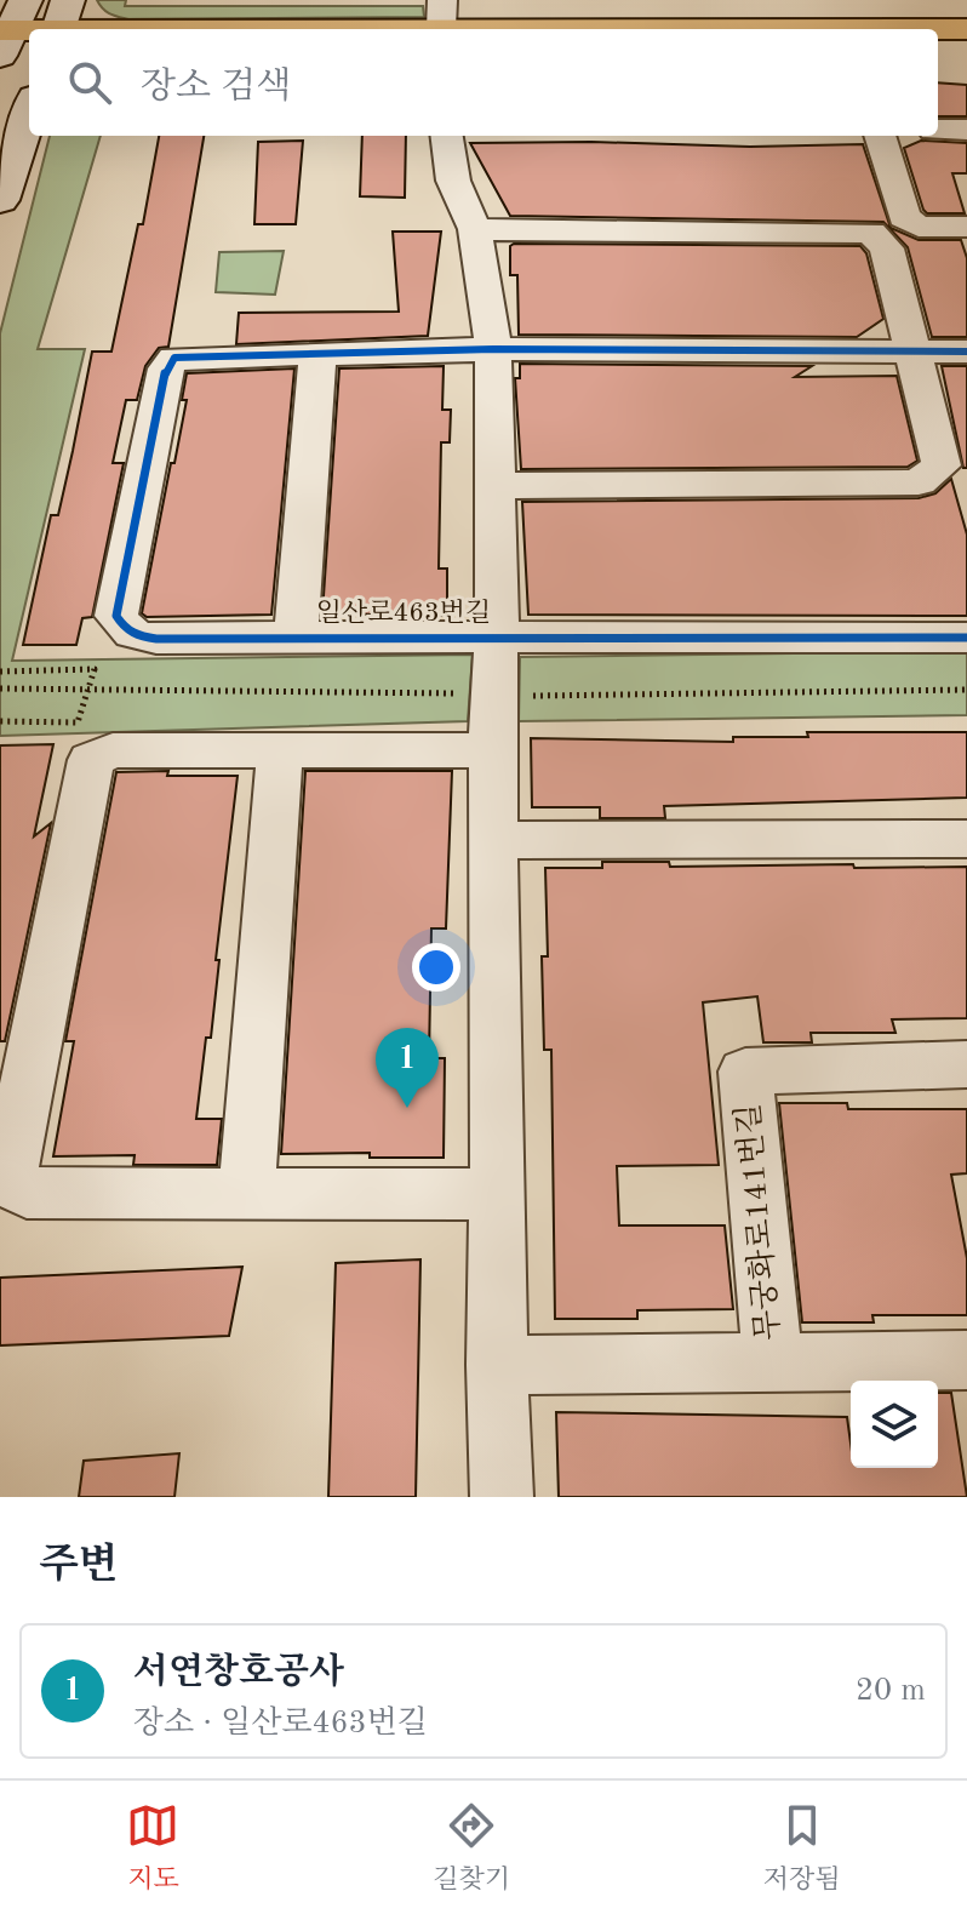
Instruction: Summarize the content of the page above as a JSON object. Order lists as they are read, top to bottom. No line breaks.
{"streets":{"street":["일산로463번길","무궁화로141번길"]},"crossings":[["일산로463번길","무궁화로141번길"]],"page":{"search":"장소 검색","pins":"1","heading":"주변","list":[{"mark":"1","name":"서연창호공사","note":"장소 · 일산로463번길","value":"20 m"}],"nav":["지도","길찾기","저장됨"]}}
